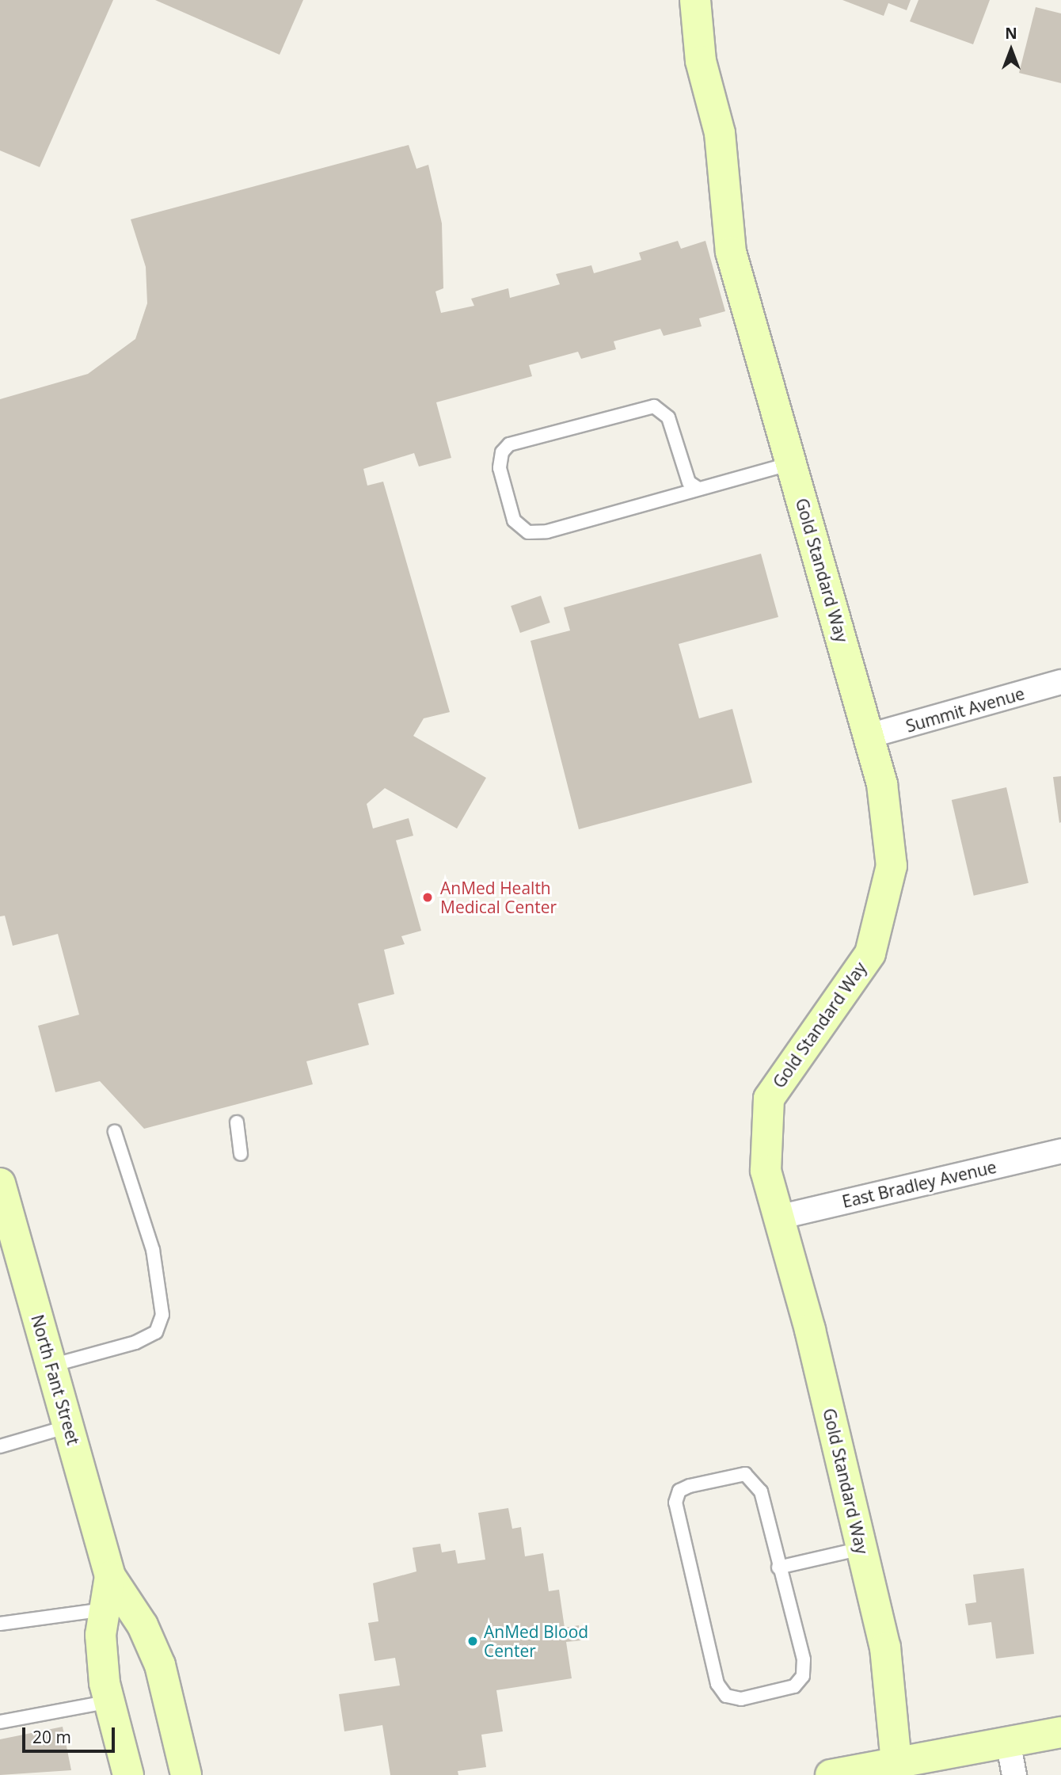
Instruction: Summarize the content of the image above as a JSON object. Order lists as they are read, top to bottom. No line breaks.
{"streets":{"street":["Gold Standard Way","Summit Avenue","East Bradley Avenue","North Fant Street"]},"crossings":[["Gold Standard Way","Summit Avenue"],["Gold Standard Way","East Bradley Avenue"]],"places":["AnMed Health Medical Center","AnMed Blood Center"],"scale_bar":"20 m","north":"top"}
